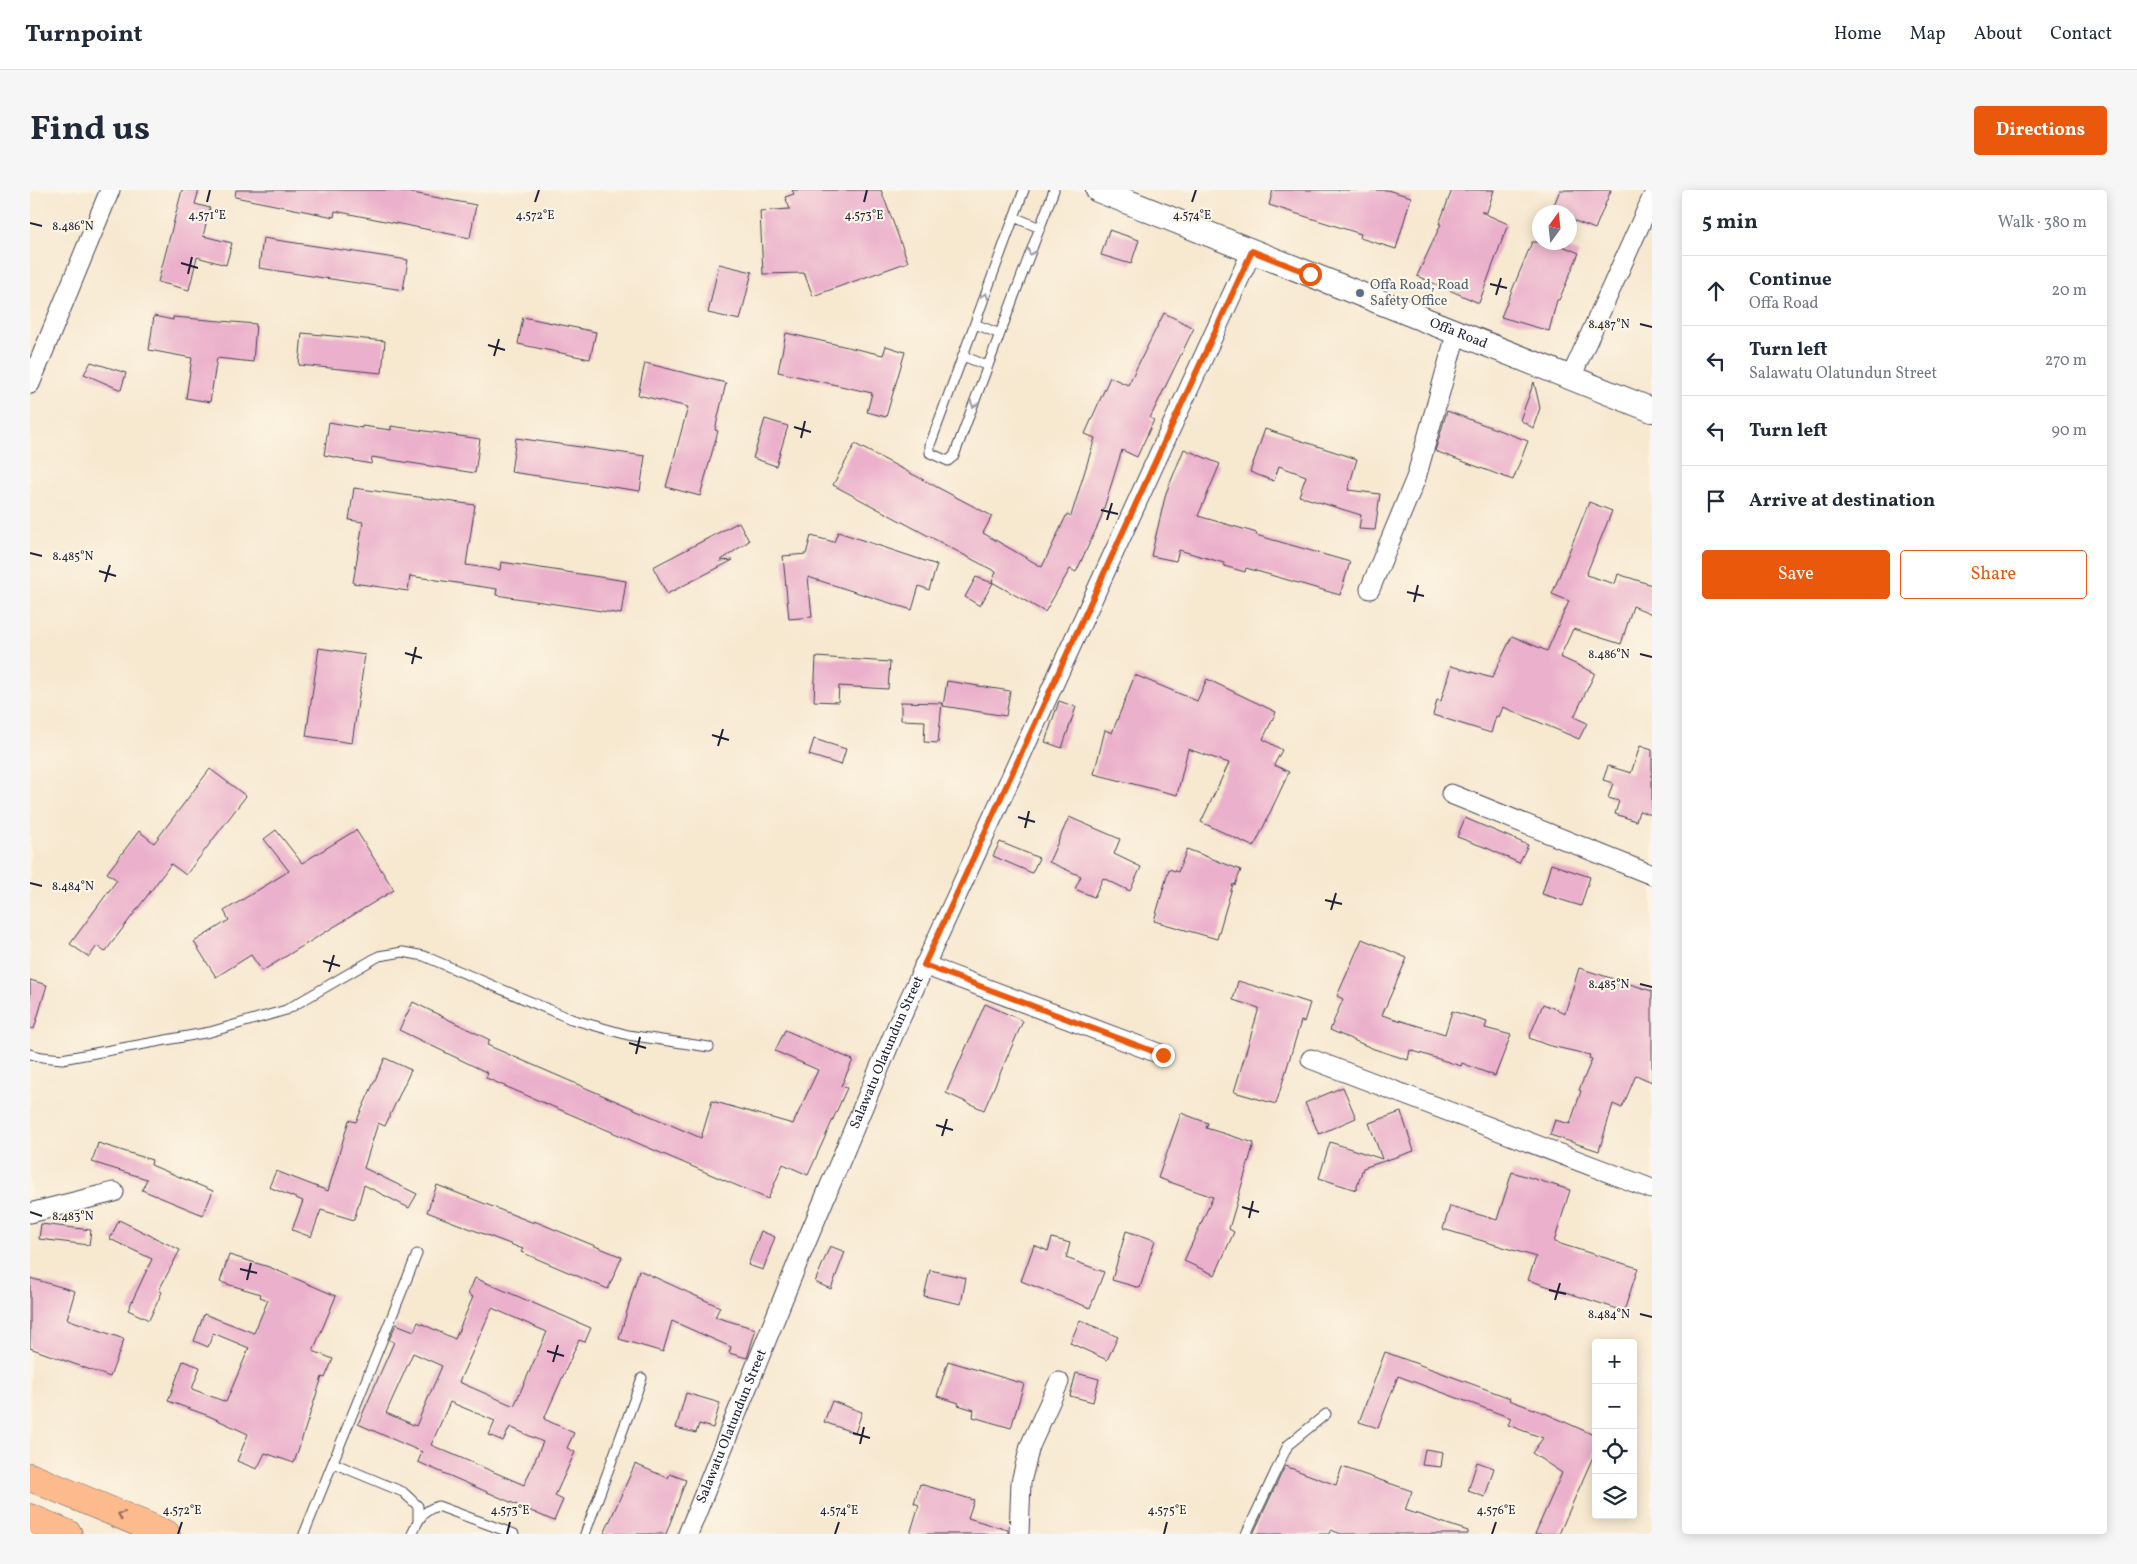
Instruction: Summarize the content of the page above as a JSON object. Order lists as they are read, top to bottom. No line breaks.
{"streets":{"street":["Offa Road","Salawatu Olatundun Street"]},"crossings":[["Offa Road","Salawatu Olatundun Street"]],"places":["Offa Road, Road Safety Office"],"north":"top","page":{"header":"Turnpoint","nav":["Home","Map","About","Contact"],"title":"Find us","buttons":["Directions",["Save","Share"]],"heading":["5 min","Walk · 380 m"],"list":[["Continue","Offa Road","20 m"],["Turn left","Salawatu Olatundun Street","270 m"],["Turn left","90 m"],"Arrive at destination"],"map_buttons":["+","−"]},"coordinates":["4.571°E","4.572°E","4.573°E","4.574°E","8.486°N","8.487°N","8.485°N","8.484°N","8.483°N","4.575°E","4.576°E"]}
